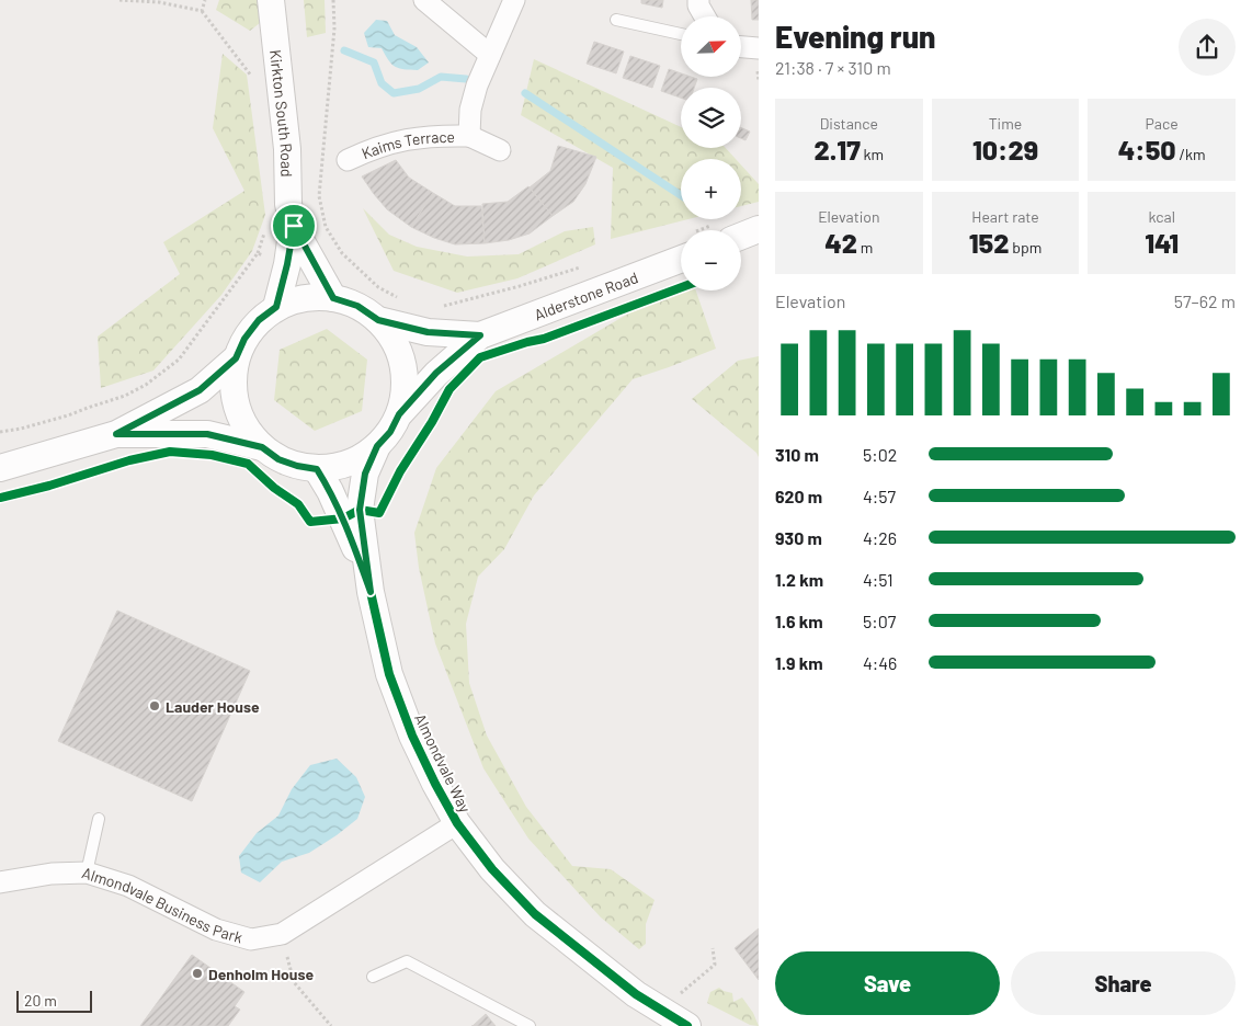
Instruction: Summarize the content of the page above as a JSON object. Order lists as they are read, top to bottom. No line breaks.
{"streets":{"street":["Kirkton South Road","Kaims Terrace","Alderstone Road","Almondvale Way","Almondvale Business Park"]},"crossings":[["Kirkton South Road","Alderstone Road"],["Kirkton South Road","Almondvale Way"],["Alderstone Road","Almondvale Way"],["Almondvale Way","Almondvale Business Park"]],"places":["Lauder House","Denholm House"],"scale_bar":"20 m","north":"top right","page":{"heading":["Evening run","21:38 · 7 × 310 m"],"map_buttons":["+","−"],"stats":[["Distance","2.17 km"],["Time","10:29"],["Pace","4:50 /km"],["Elevation","42 m"],["Heart rate","152 bpm"],["kcal","141"]],"chart":["Elevation","57–62 m"],"list":[{"name":"310 m","note":"5:02"},{"name":"620 m","note":"4:57"},{"name":"930 m","note":"4:26"},{"name":"1.2 km","note":"4:51"},{"name":"1.6 km","note":"5:07"},{"name":"1.9 km","note":"4:46"}],"buttons":["Save","Share"],"scale":"20 m"}}
